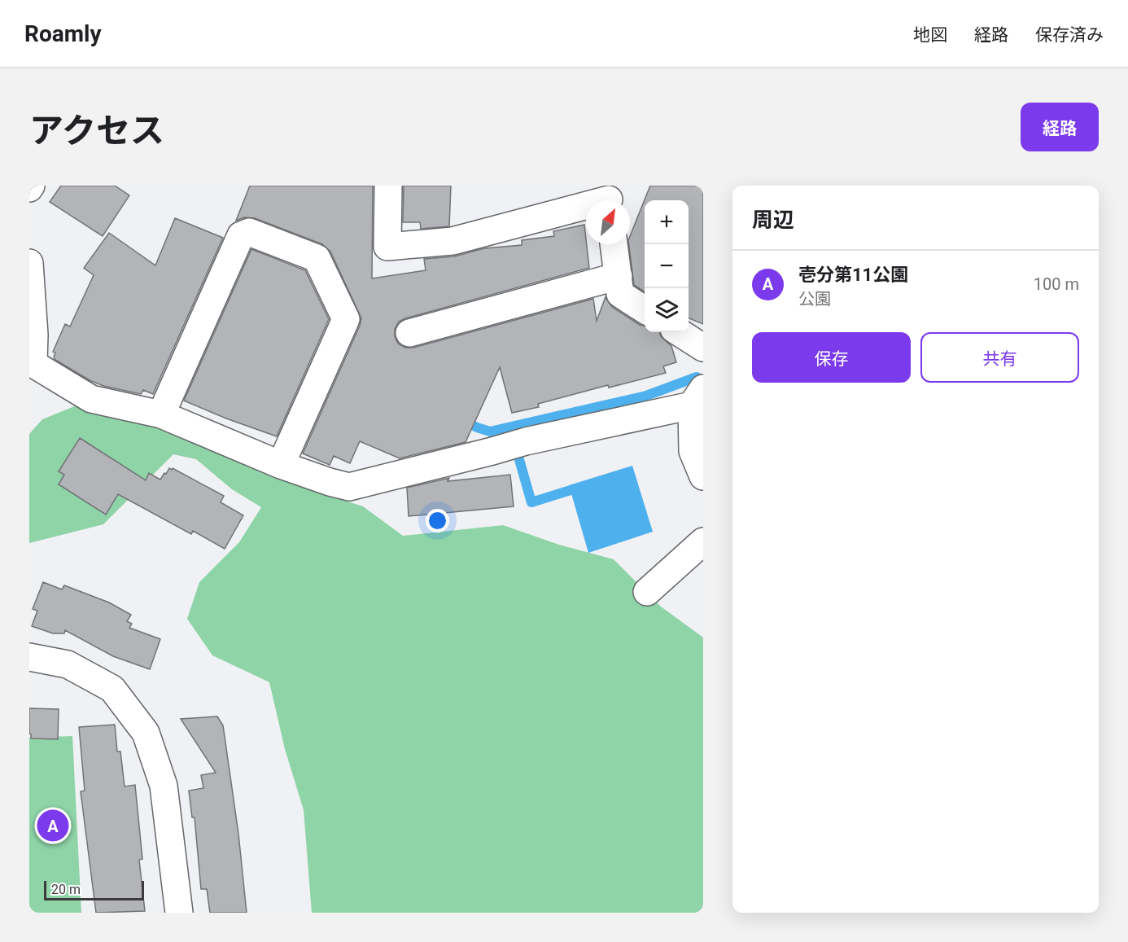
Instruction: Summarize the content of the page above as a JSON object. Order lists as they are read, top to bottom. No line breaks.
{"scale_bar":"20 m","north":"top right","page":{"header":"Roamly","nav":["地図","経路","保存済み"],"title":"アクセス","buttons":["経路",["保存","共有"]],"heading":"周辺","map_buttons":["+","−"],"list":[{"mark":"A","name":"壱分第11公園","note":"公園","value":"100 m"}],"pins":"A","scale":"20 m"}}
